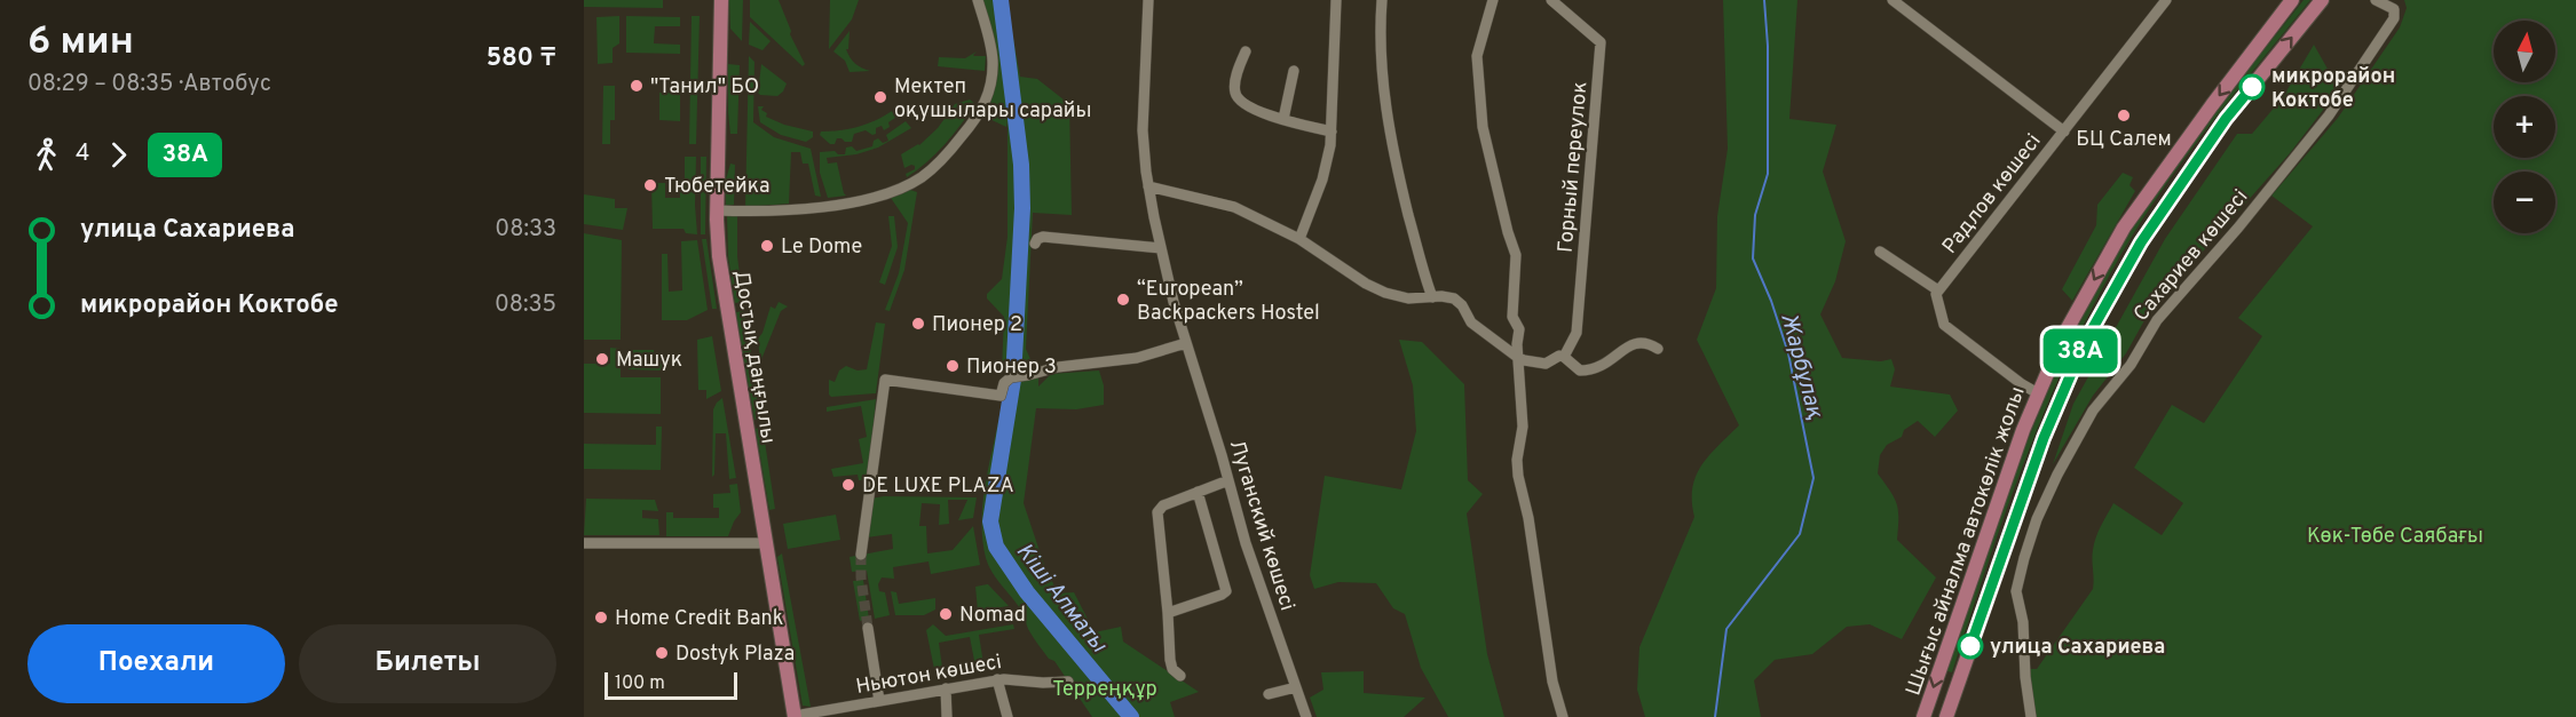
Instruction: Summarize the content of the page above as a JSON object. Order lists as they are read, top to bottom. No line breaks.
{"streets":{"main road":["Достық даңғылы","Шығыс айналма автокөлік жолы"],"street":["Горный переулок","Радлов көшесі","Сахариев көшесі","Луганский көшесі","Ньютон көшесі"]},"crossings":[["Достық даңғылы","Ньютон көшесі"]],"water":["Жарбұлақ","Кіші Алматы"],"parks":["Көк-Төбе Саябағы","Терреңқұр"],"places":["\"Танил\" БО","микрорайон Коктобе","Мектеп оқушылары сарайы","БЦ Салем","Тюбетейка","Le Dome","“European” Backpackers Hostel","Пионер 2","Машук","Пионер 3","DE LUXE PLAZA","Nomad","Home Credit Bank","улица Сахариева","Dostyk Plaza"],"lines":["bus line 38А"],"scale_bar":"100 m","north":"top","page":{"heading":["6 мин","08:29 – 08:35 · Автобус","580 ₸"],"on_map":"38А","map_buttons":["+","−"],"legs":["4","38А"],"list":[{"name":"улица Сахариева","value":"08:33"},{"name":"микрорайон Коктобе","value":"08:35"}],"buttons":["Поехали","Билеты"],"scale":"100 m"}}
